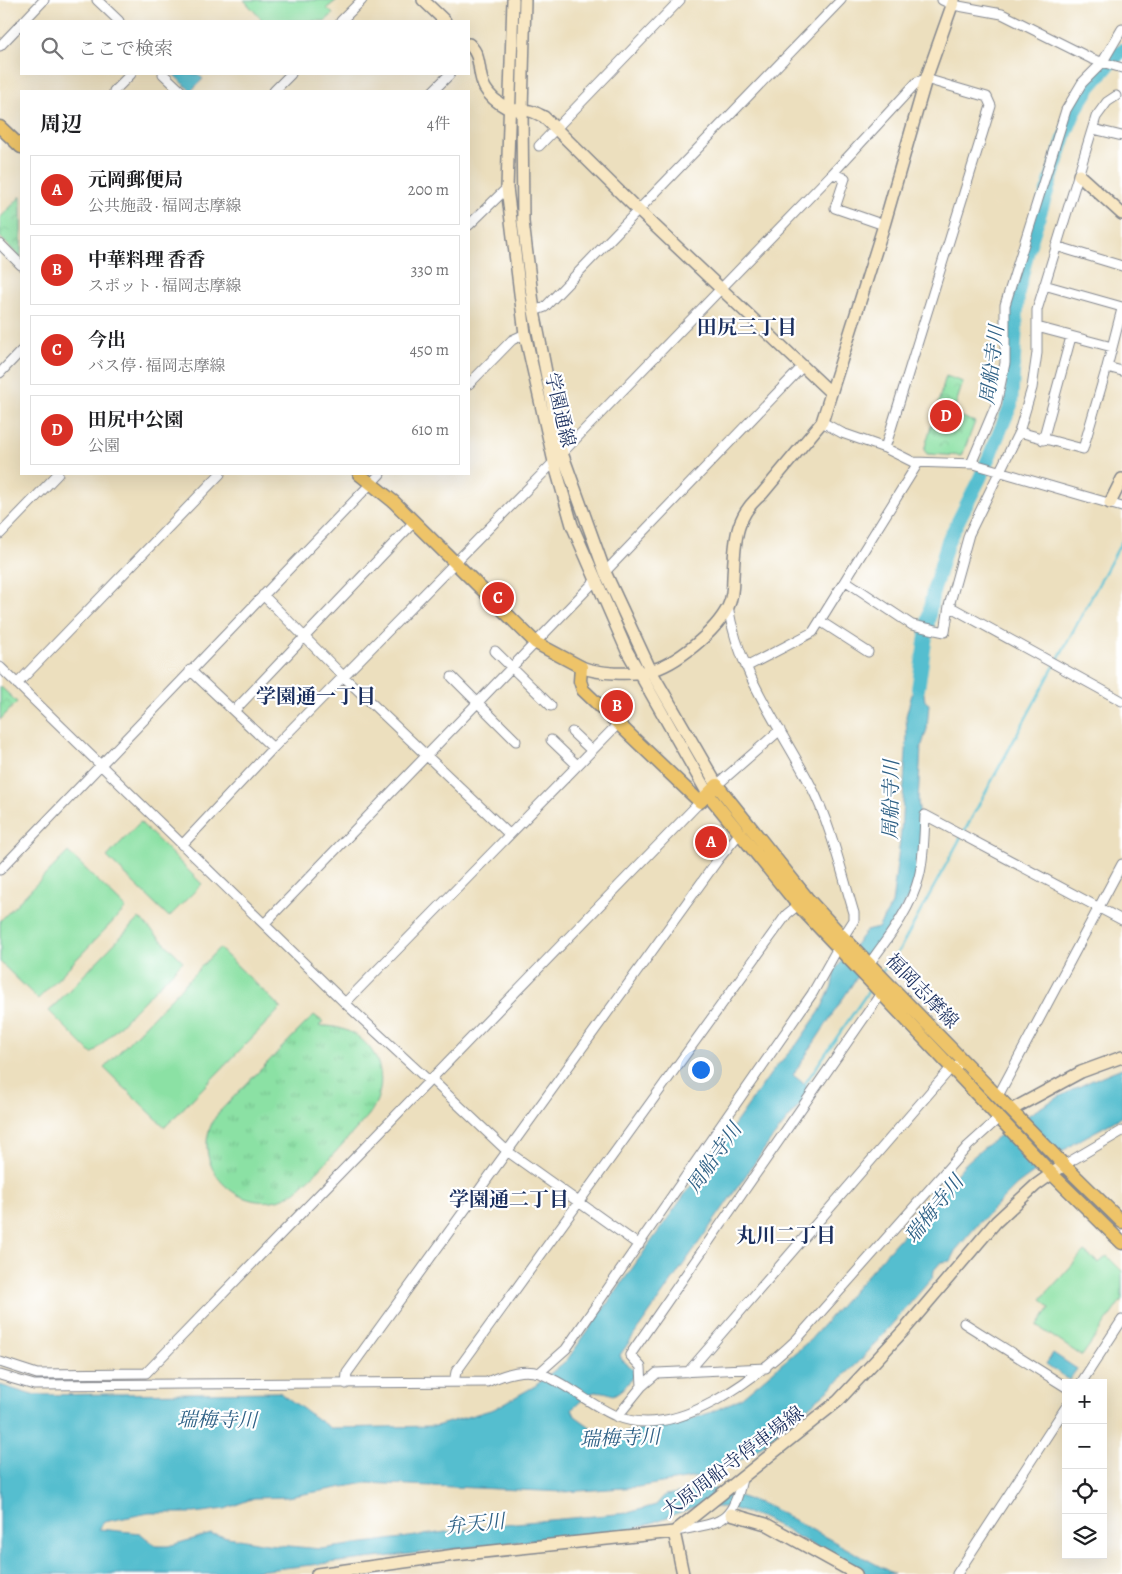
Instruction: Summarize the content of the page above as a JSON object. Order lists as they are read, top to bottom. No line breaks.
{"streets":{"main road":["福岡志摩線"],"street":["学園通線","大原周船寺停車場線"]},"crossings":[["学園通線","福岡志摩線"],["福岡志摩線","大原周船寺停車場線"]],"districts":["田尻三丁目","学園通一丁目","学園通二丁目","丸川二丁目"],"water":["周船寺川","瑞梅寺川","弁天川"],"page":{"search":"ここで検索","heading":["周辺","4件"],"list":[{"mark":"A","name":"元岡郵便局","note":"公共施設 · 福岡志摩線","value":"200 m"},{"mark":"B","name":"中華料理 香香","note":"スポット · 福岡志摩線","value":"330 m"},{"mark":"C","name":"今出","note":"バス停 · 福岡志摩線","value":"450 m"},{"mark":"D","name":"田尻中公園","note":"公園","value":"610 m"}],"pins":["D","C","B","A"],"map_buttons":["+","−"]}}
